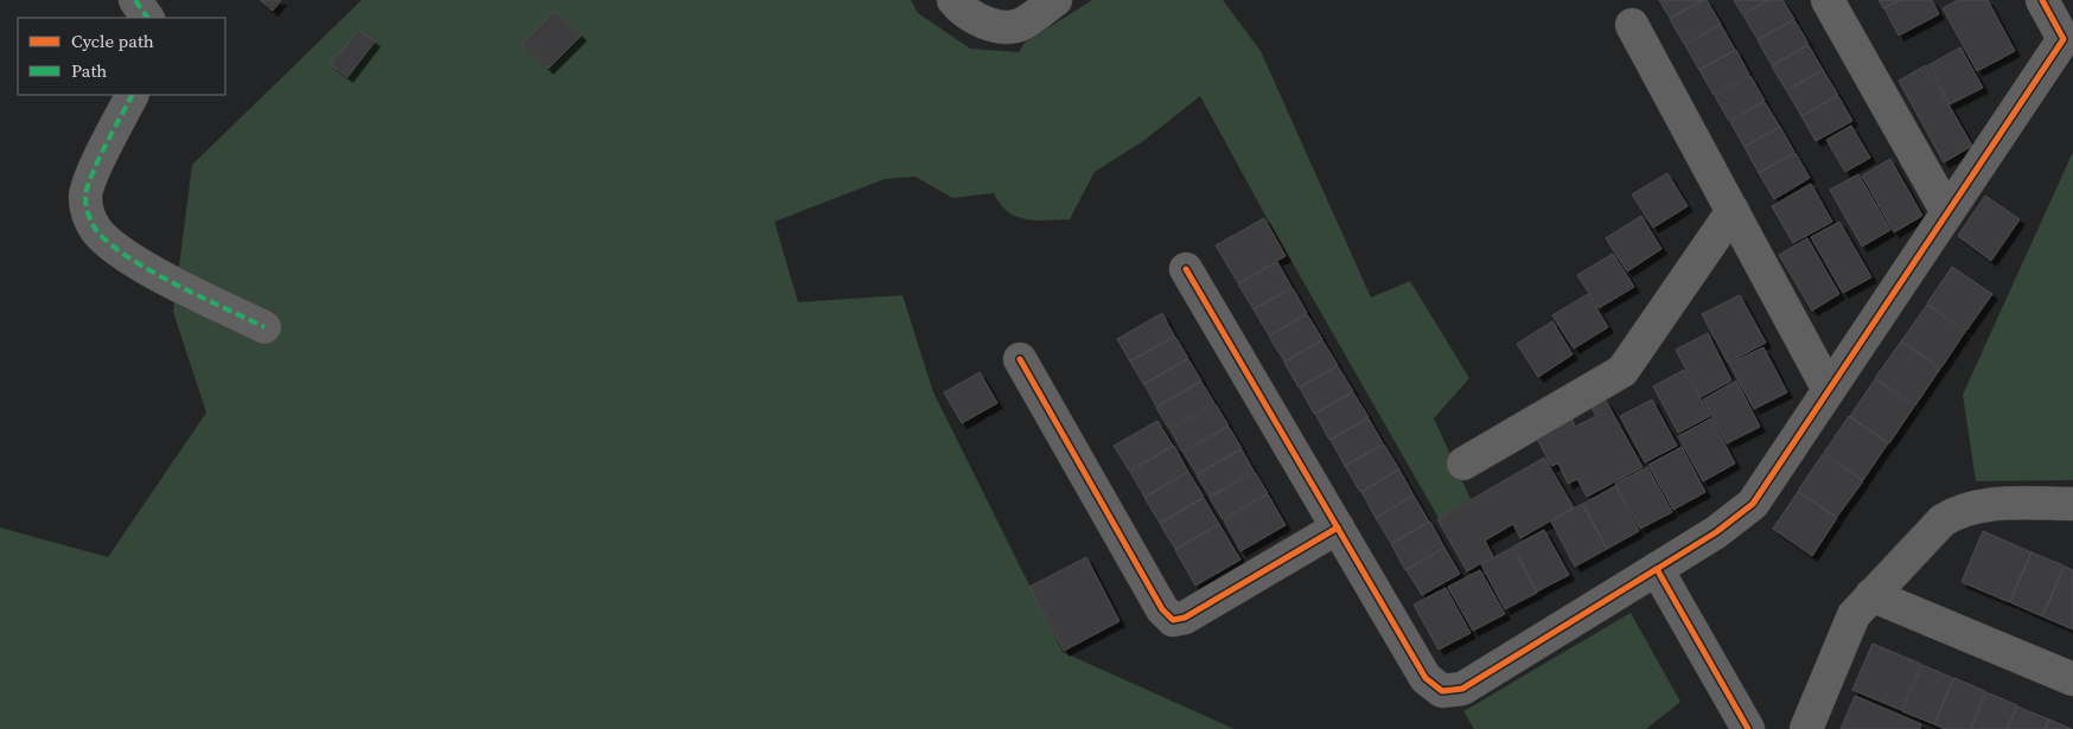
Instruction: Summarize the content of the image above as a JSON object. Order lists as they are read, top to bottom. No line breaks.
{"legend":["Cycle path","Path"]}
